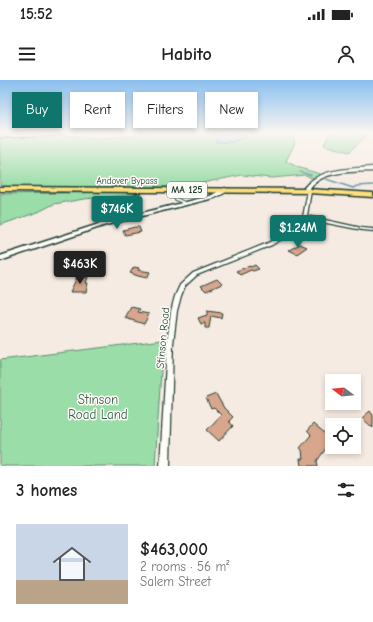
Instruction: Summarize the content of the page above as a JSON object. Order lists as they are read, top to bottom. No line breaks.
{"streets":{"main road":["Andover Bypass","MA 125"],"street":["Stinson Road"]},"parks":["Stinson Road Land"],"north":"left","page":{"status":"15:52","header":"Habito","chip":["Buy","Rent","Filters","New"],"price":["$746K","$1.24M","$463K"],"heading":"3 homes","list":[{"name":"$463,000","note":"2 rooms · 56 m² · Salem Street"}]}}
